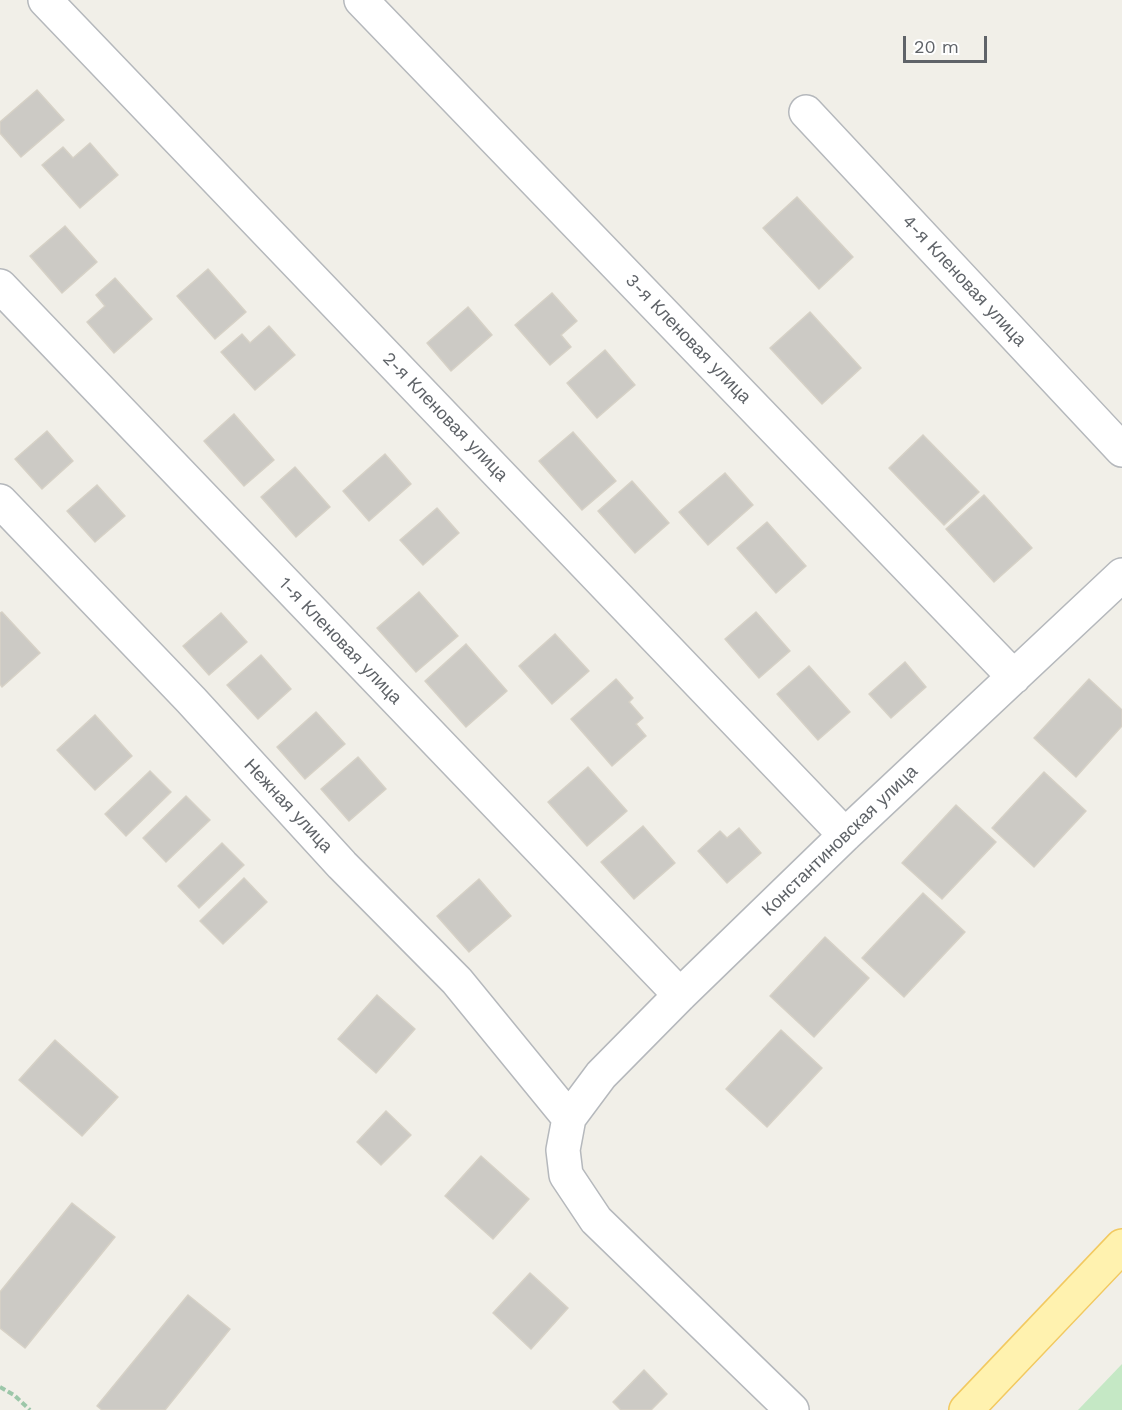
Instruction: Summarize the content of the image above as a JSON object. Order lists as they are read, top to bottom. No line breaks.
{"streets":{"street":["4-я Кленовая улица","3-я Кленовая улица","2-я Кленовая улица","1-я Кленовая улица","Нежная улица","Константиновская улица"]},"crossings":[["3-я Кленовая улица","Константиновская улица"],["2-я Кленовая улица","Константиновская улица"],["1-я Кленовая улица","Константиновская улица"],["Нежная улица","Константиновская улица"]],"scale_bar":"20 m"}
